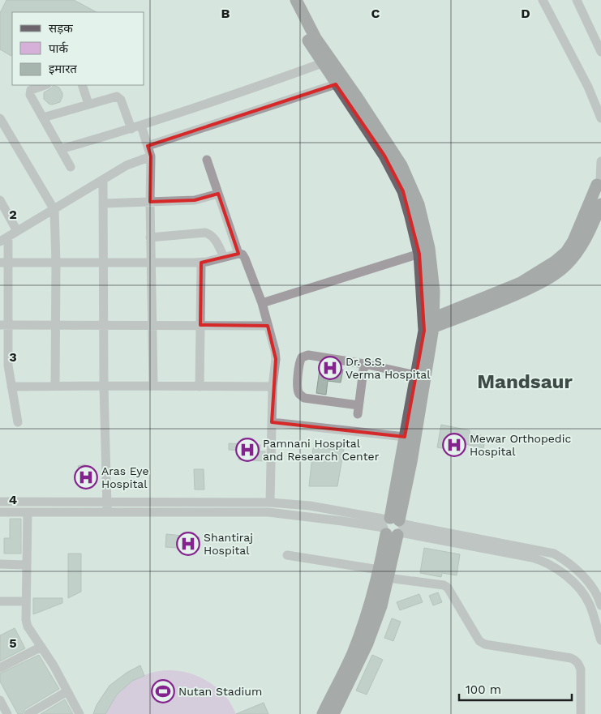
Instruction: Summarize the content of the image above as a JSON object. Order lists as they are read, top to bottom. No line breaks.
{"districts":["Mandsaur"],"places":{"hospital":["Dr. S.S. Verma Hospital","Mewar Orthopedic Hospital","Pamnani Hospital and Research Center","Aras Eye Hospital","Shantiraj Hospital"],"sports":["Nutan Stadium"]},"legend":["सड़क","पार्क","इमारत"],"scale_bar":"100 m","grid":{"columns":["B","C","D"],"rows":["2","3","4","5"]}}
